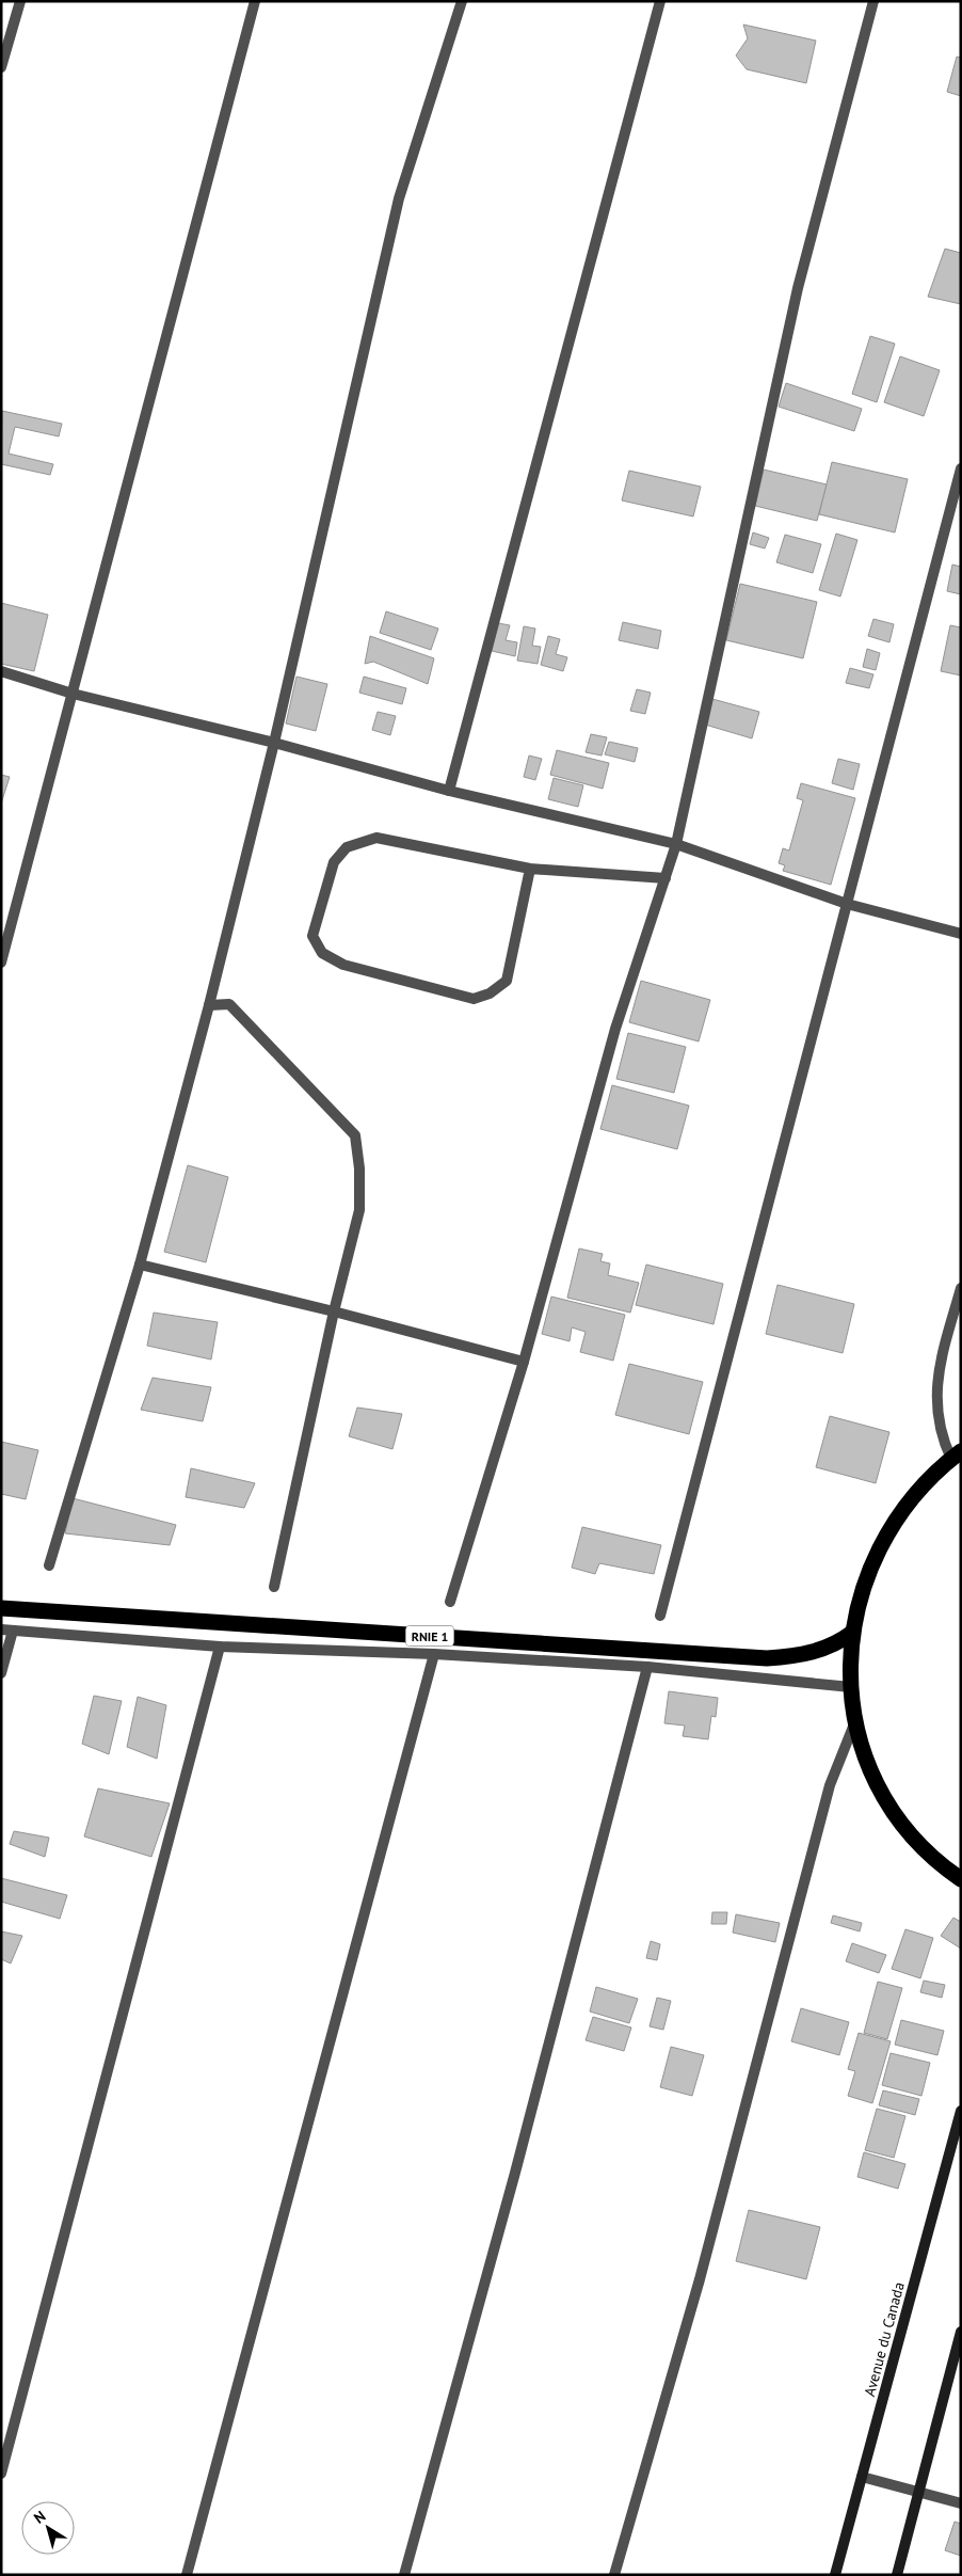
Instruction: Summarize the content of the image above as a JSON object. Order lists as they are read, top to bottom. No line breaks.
{"streets":{"highway":["RNIE 1"],"main road":["Avenue du Canada"]},"north":"top left"}
